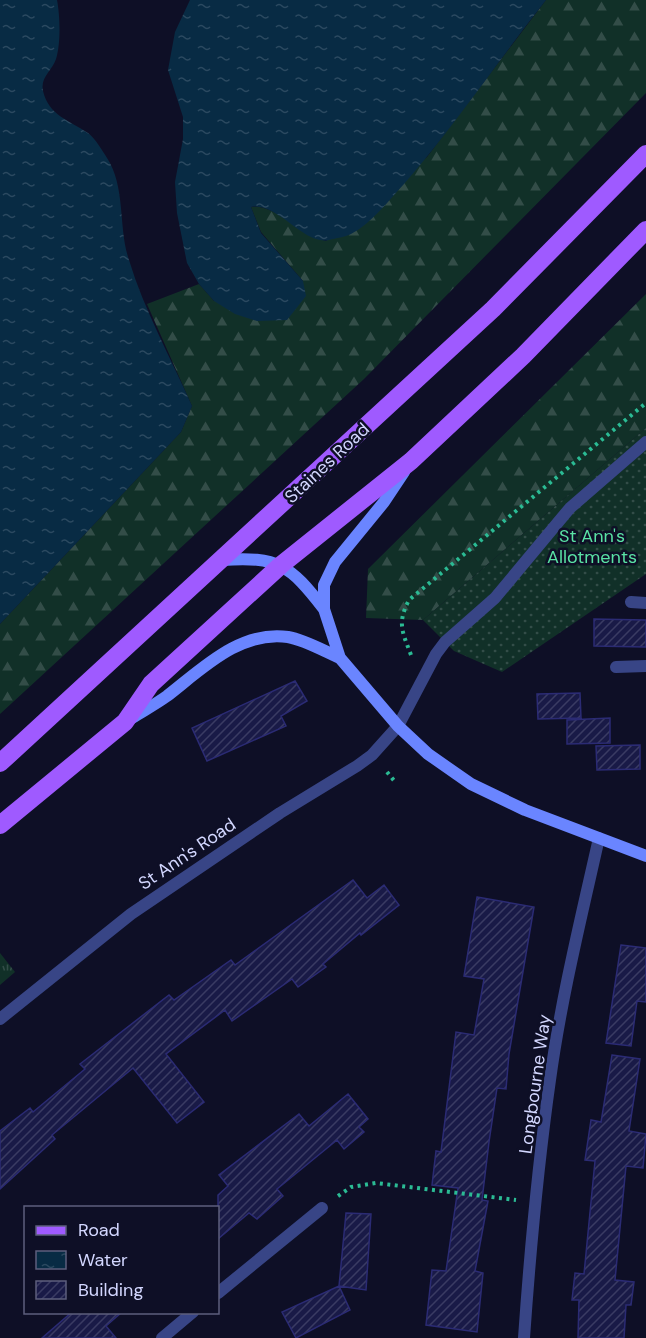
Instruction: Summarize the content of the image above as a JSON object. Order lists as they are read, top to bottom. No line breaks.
{"streets":{"main road":["Staines Road"],"street":["St Ann's Road","Longbourne Way"]},"parks":["St Ann's Allotments"],"legend":["Road","Water","Building"]}
